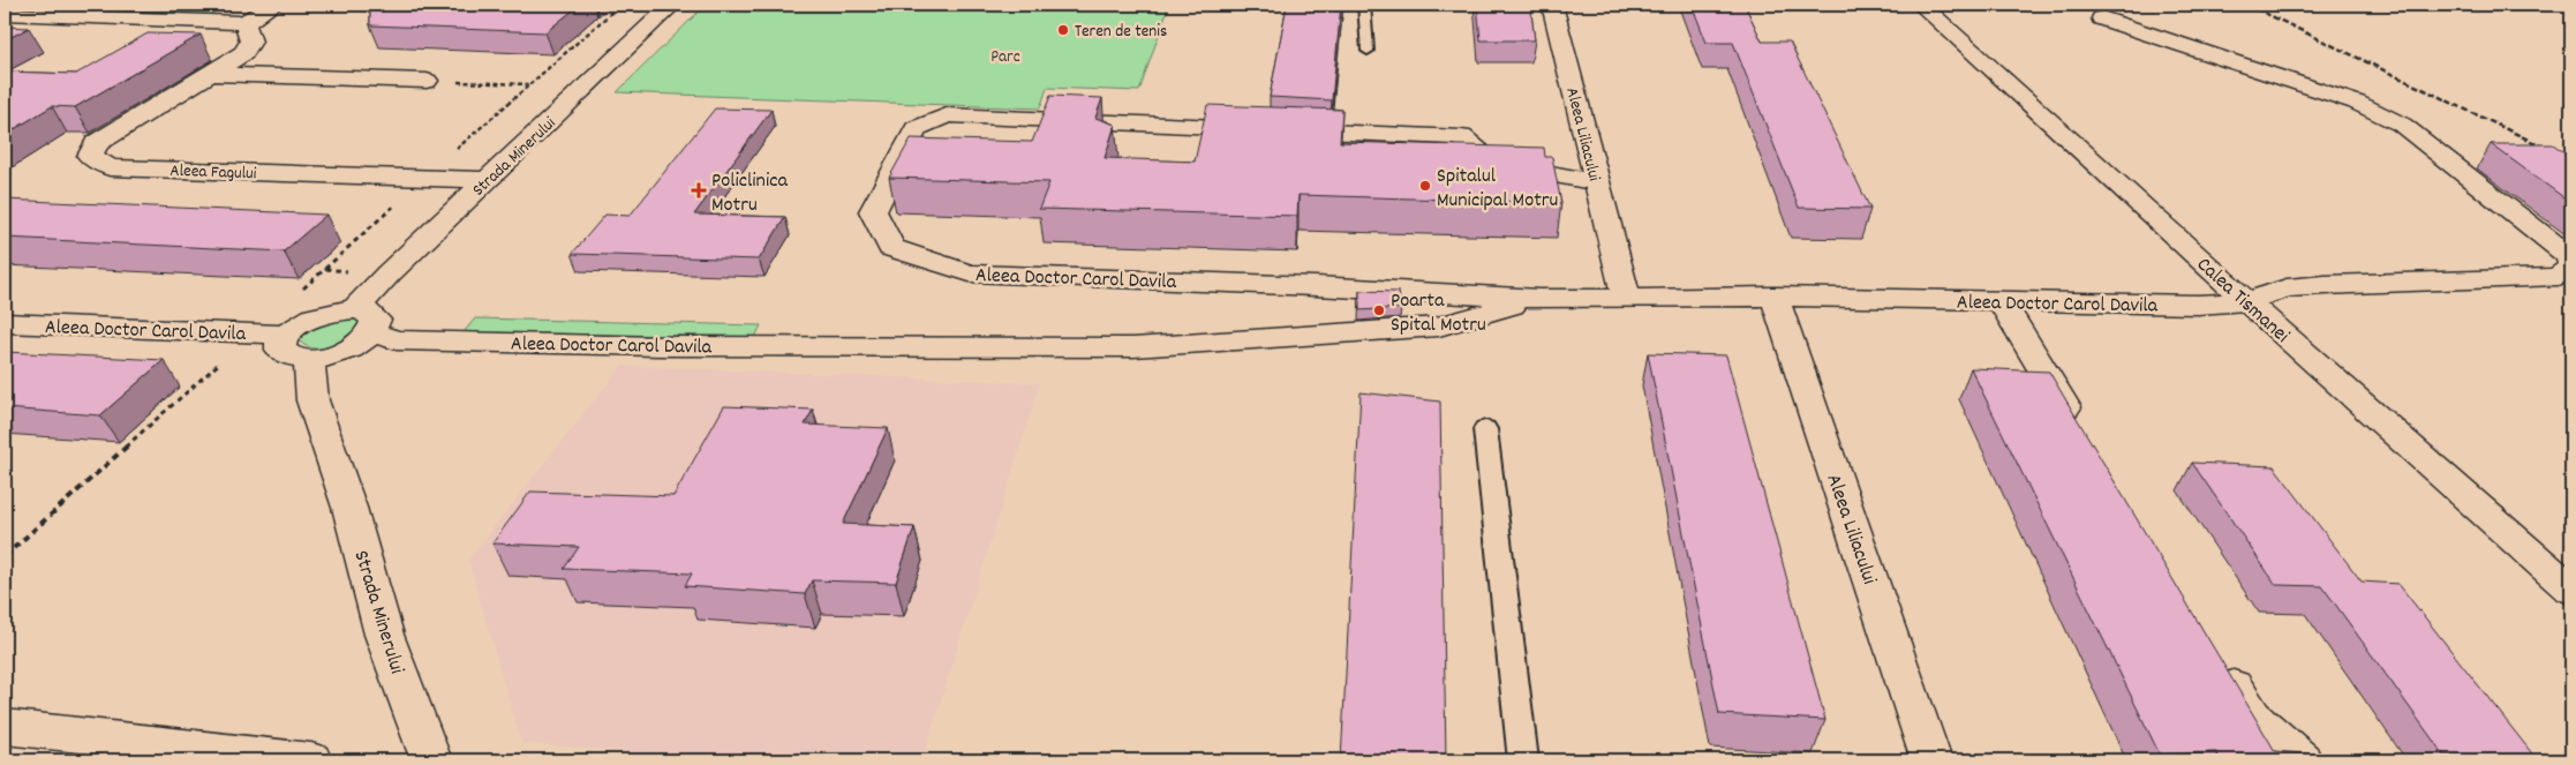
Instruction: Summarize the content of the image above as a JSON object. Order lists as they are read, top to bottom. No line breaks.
{"streets":{"street":["Aleea Liliacului","Strada Minerului","Aleea Fagului","Aleea Doctor Carol Davila","Calea Tismanei"]},"crossings":[["Aleea Liliacului","Aleea Doctor Carol Davila"],["Strada Minerului","Aleea Fagului"],["Strada Minerului","Aleea Doctor Carol Davila"],["Aleea Doctor Carol Davila","Calea Tismanei"]],"parks":["Parc"],"places":{"other":["Teren de tenis","Spitalul Municipal Motru","Poarta Spital Motru"],"health":["Policlinica Motru"]}}
